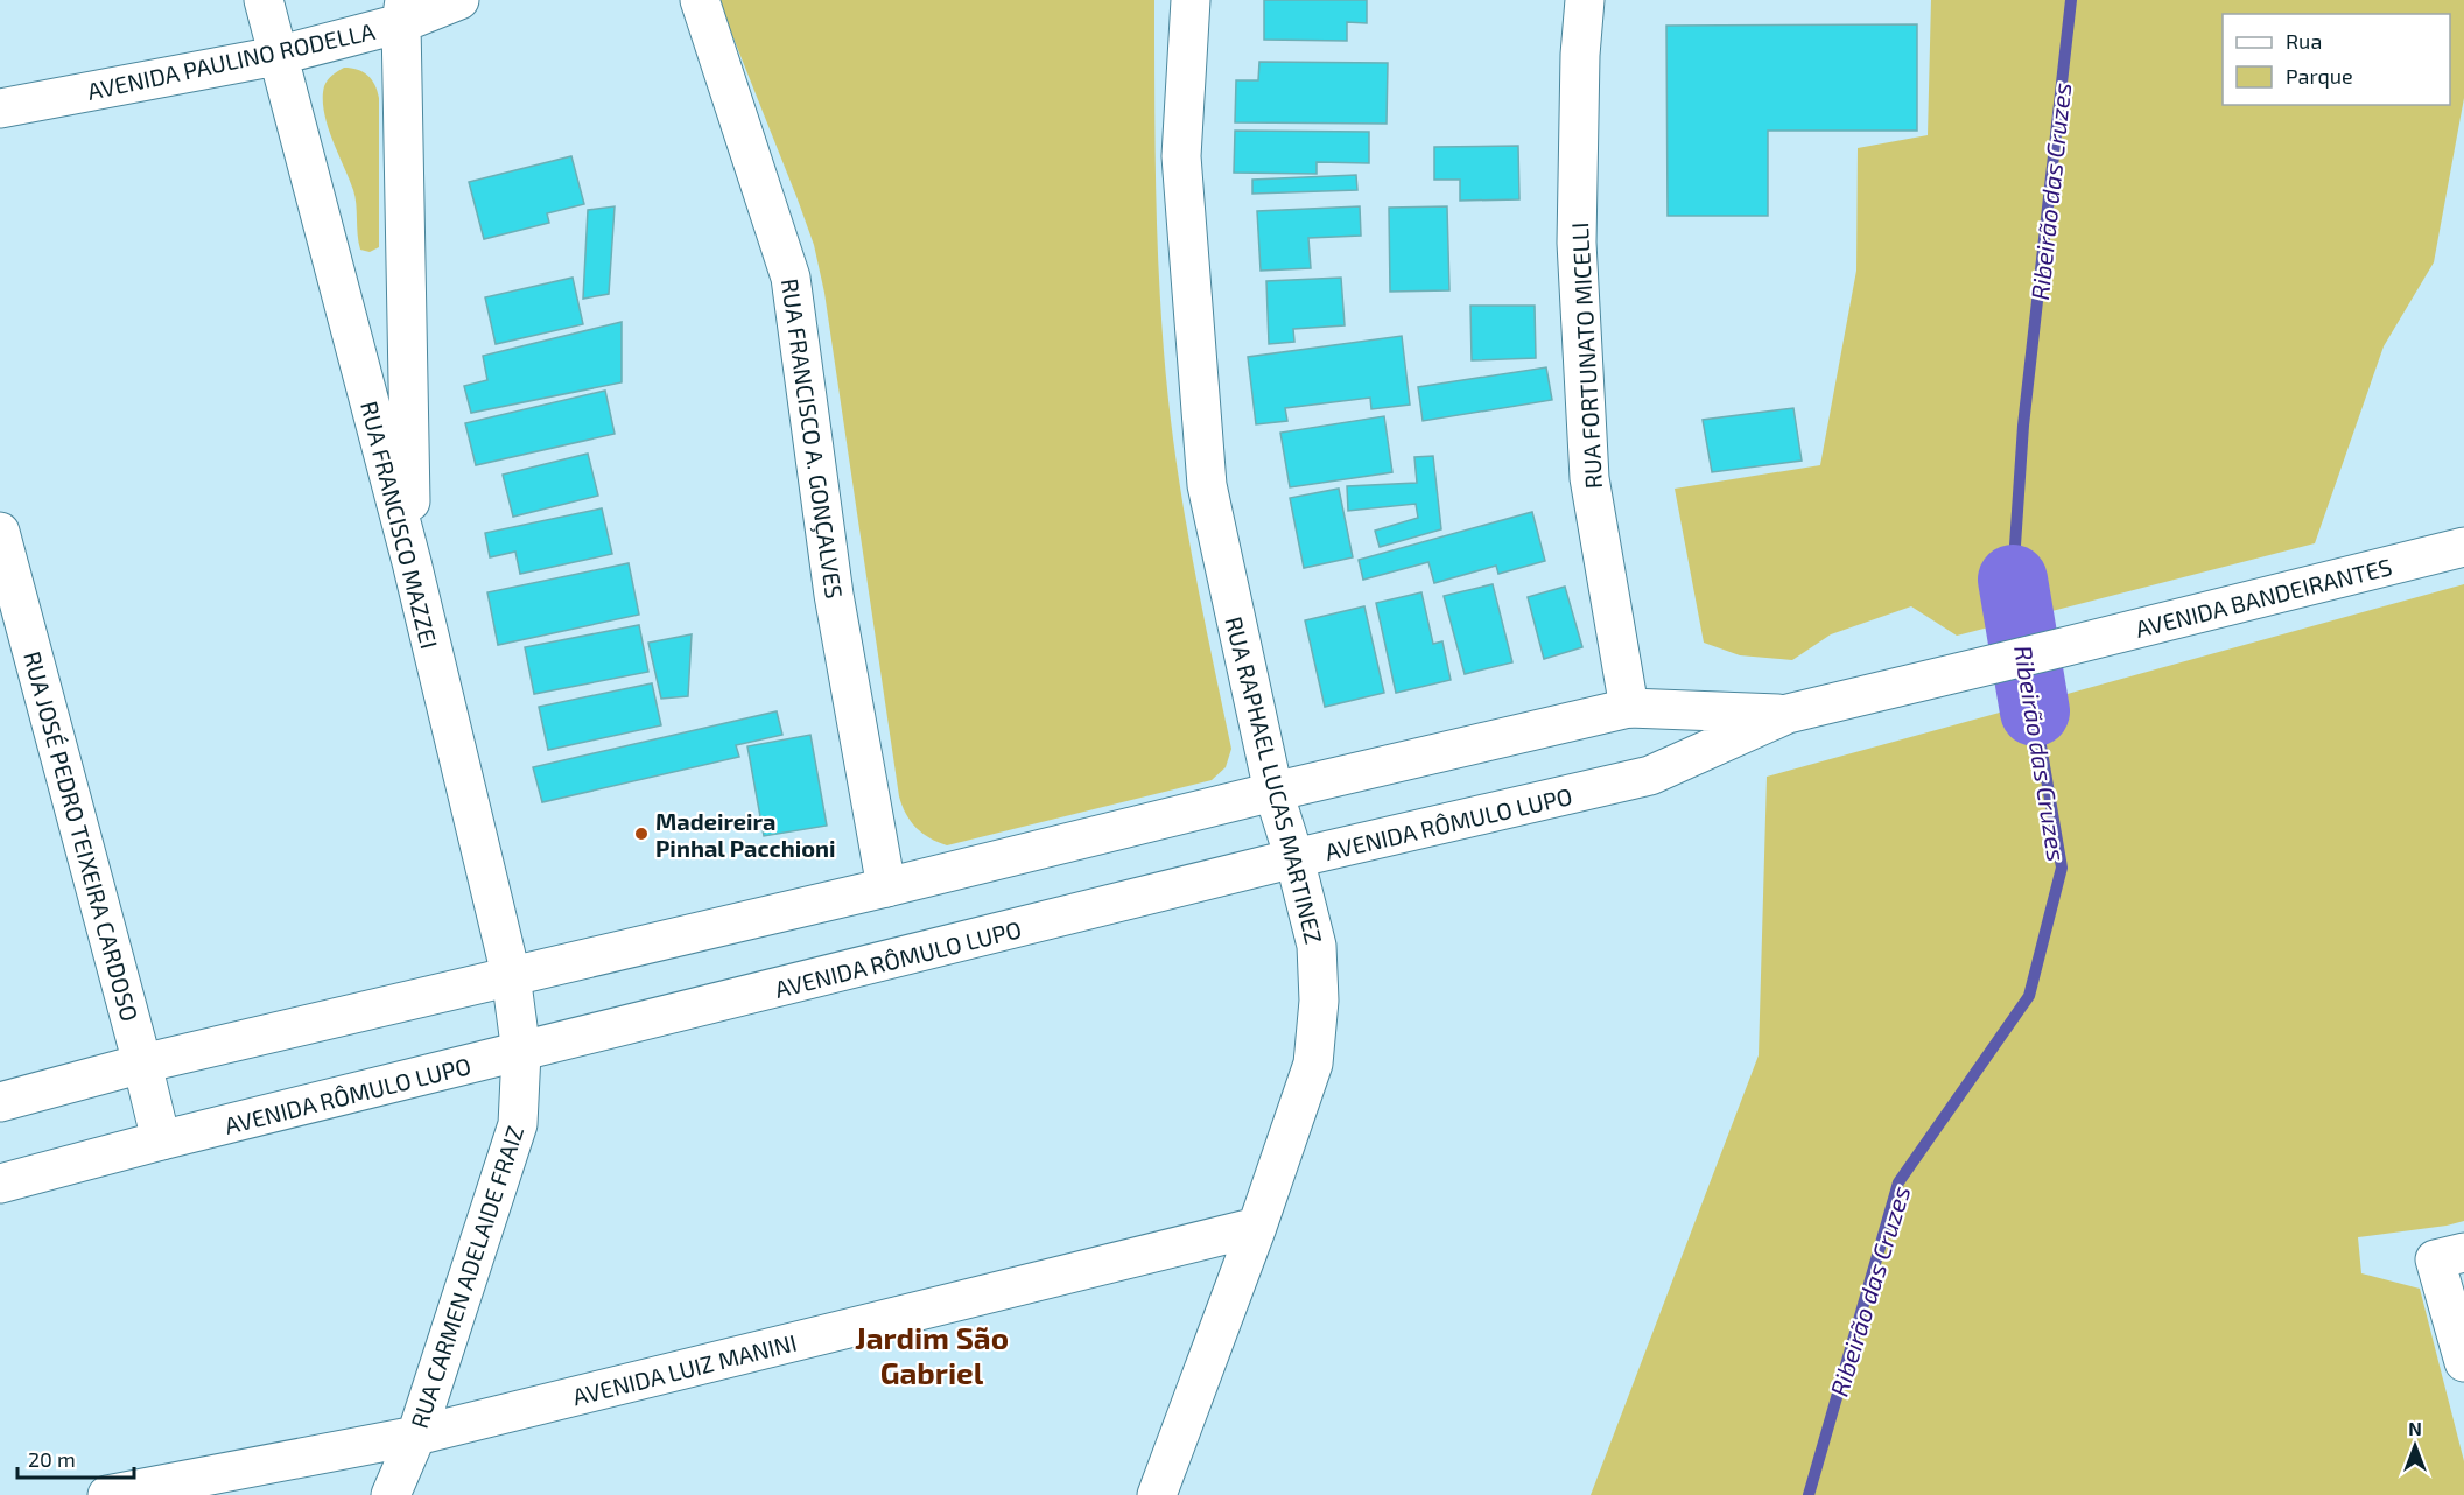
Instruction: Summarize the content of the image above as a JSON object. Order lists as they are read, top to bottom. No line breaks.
{"streets":{"street":["AVENIDA PAULINO RODELLA","RUA FORTUNATO MICELLI","RUA FRANCISCO A. GONÇALVES","RUA FRANCISCO MAZZEI","AVENIDA BANDEIRANTES","RUA RAPHAEL LUCAS MARTINEZ","AVENIDA RÔMULO LUPO","RUA JOSÉ PEDRO TEIXEIRA CARDOSO","RUA CARMEN ADELAIDE FRAIZ","AVENIDA LUIZ MANINI"]},"crossings":[["AVENIDA PAULINO RODELLA","RUA FRANCISCO MAZZEI"],["RUA FORTUNATO MICELLI","AVENIDA RÔMULO LUPO"],["RUA FRANCISCO A. GONÇALVES","AVENIDA RÔMULO LUPO"],["RUA FRANCISCO MAZZEI","AVENIDA RÔMULO LUPO"],["RUA FRANCISCO MAZZEI","RUA CARMEN ADELAIDE FRAIZ"],["AVENIDA BANDEIRANTES","AVENIDA RÔMULO LUPO"],["RUA RAPHAEL LUCAS MARTINEZ","AVENIDA RÔMULO LUPO"],["RUA RAPHAEL LUCAS MARTINEZ","AVENIDA LUIZ MANINI"],["AVENIDA RÔMULO LUPO","RUA JOSÉ PEDRO TEIXEIRA CARDOSO"],["AVENIDA RÔMULO LUPO","RUA CARMEN ADELAIDE FRAIZ"],["RUA CARMEN ADELAIDE FRAIZ","AVENIDA LUIZ MANINI"]],"districts":["Jardim São Gabriel"],"water":["Ribeirão das Cruzes"],"places":["Madeireira Pinhal Pacchioni"],"legend":["Rua","Parque"],"scale_bar":"20 m","north":"top"}
